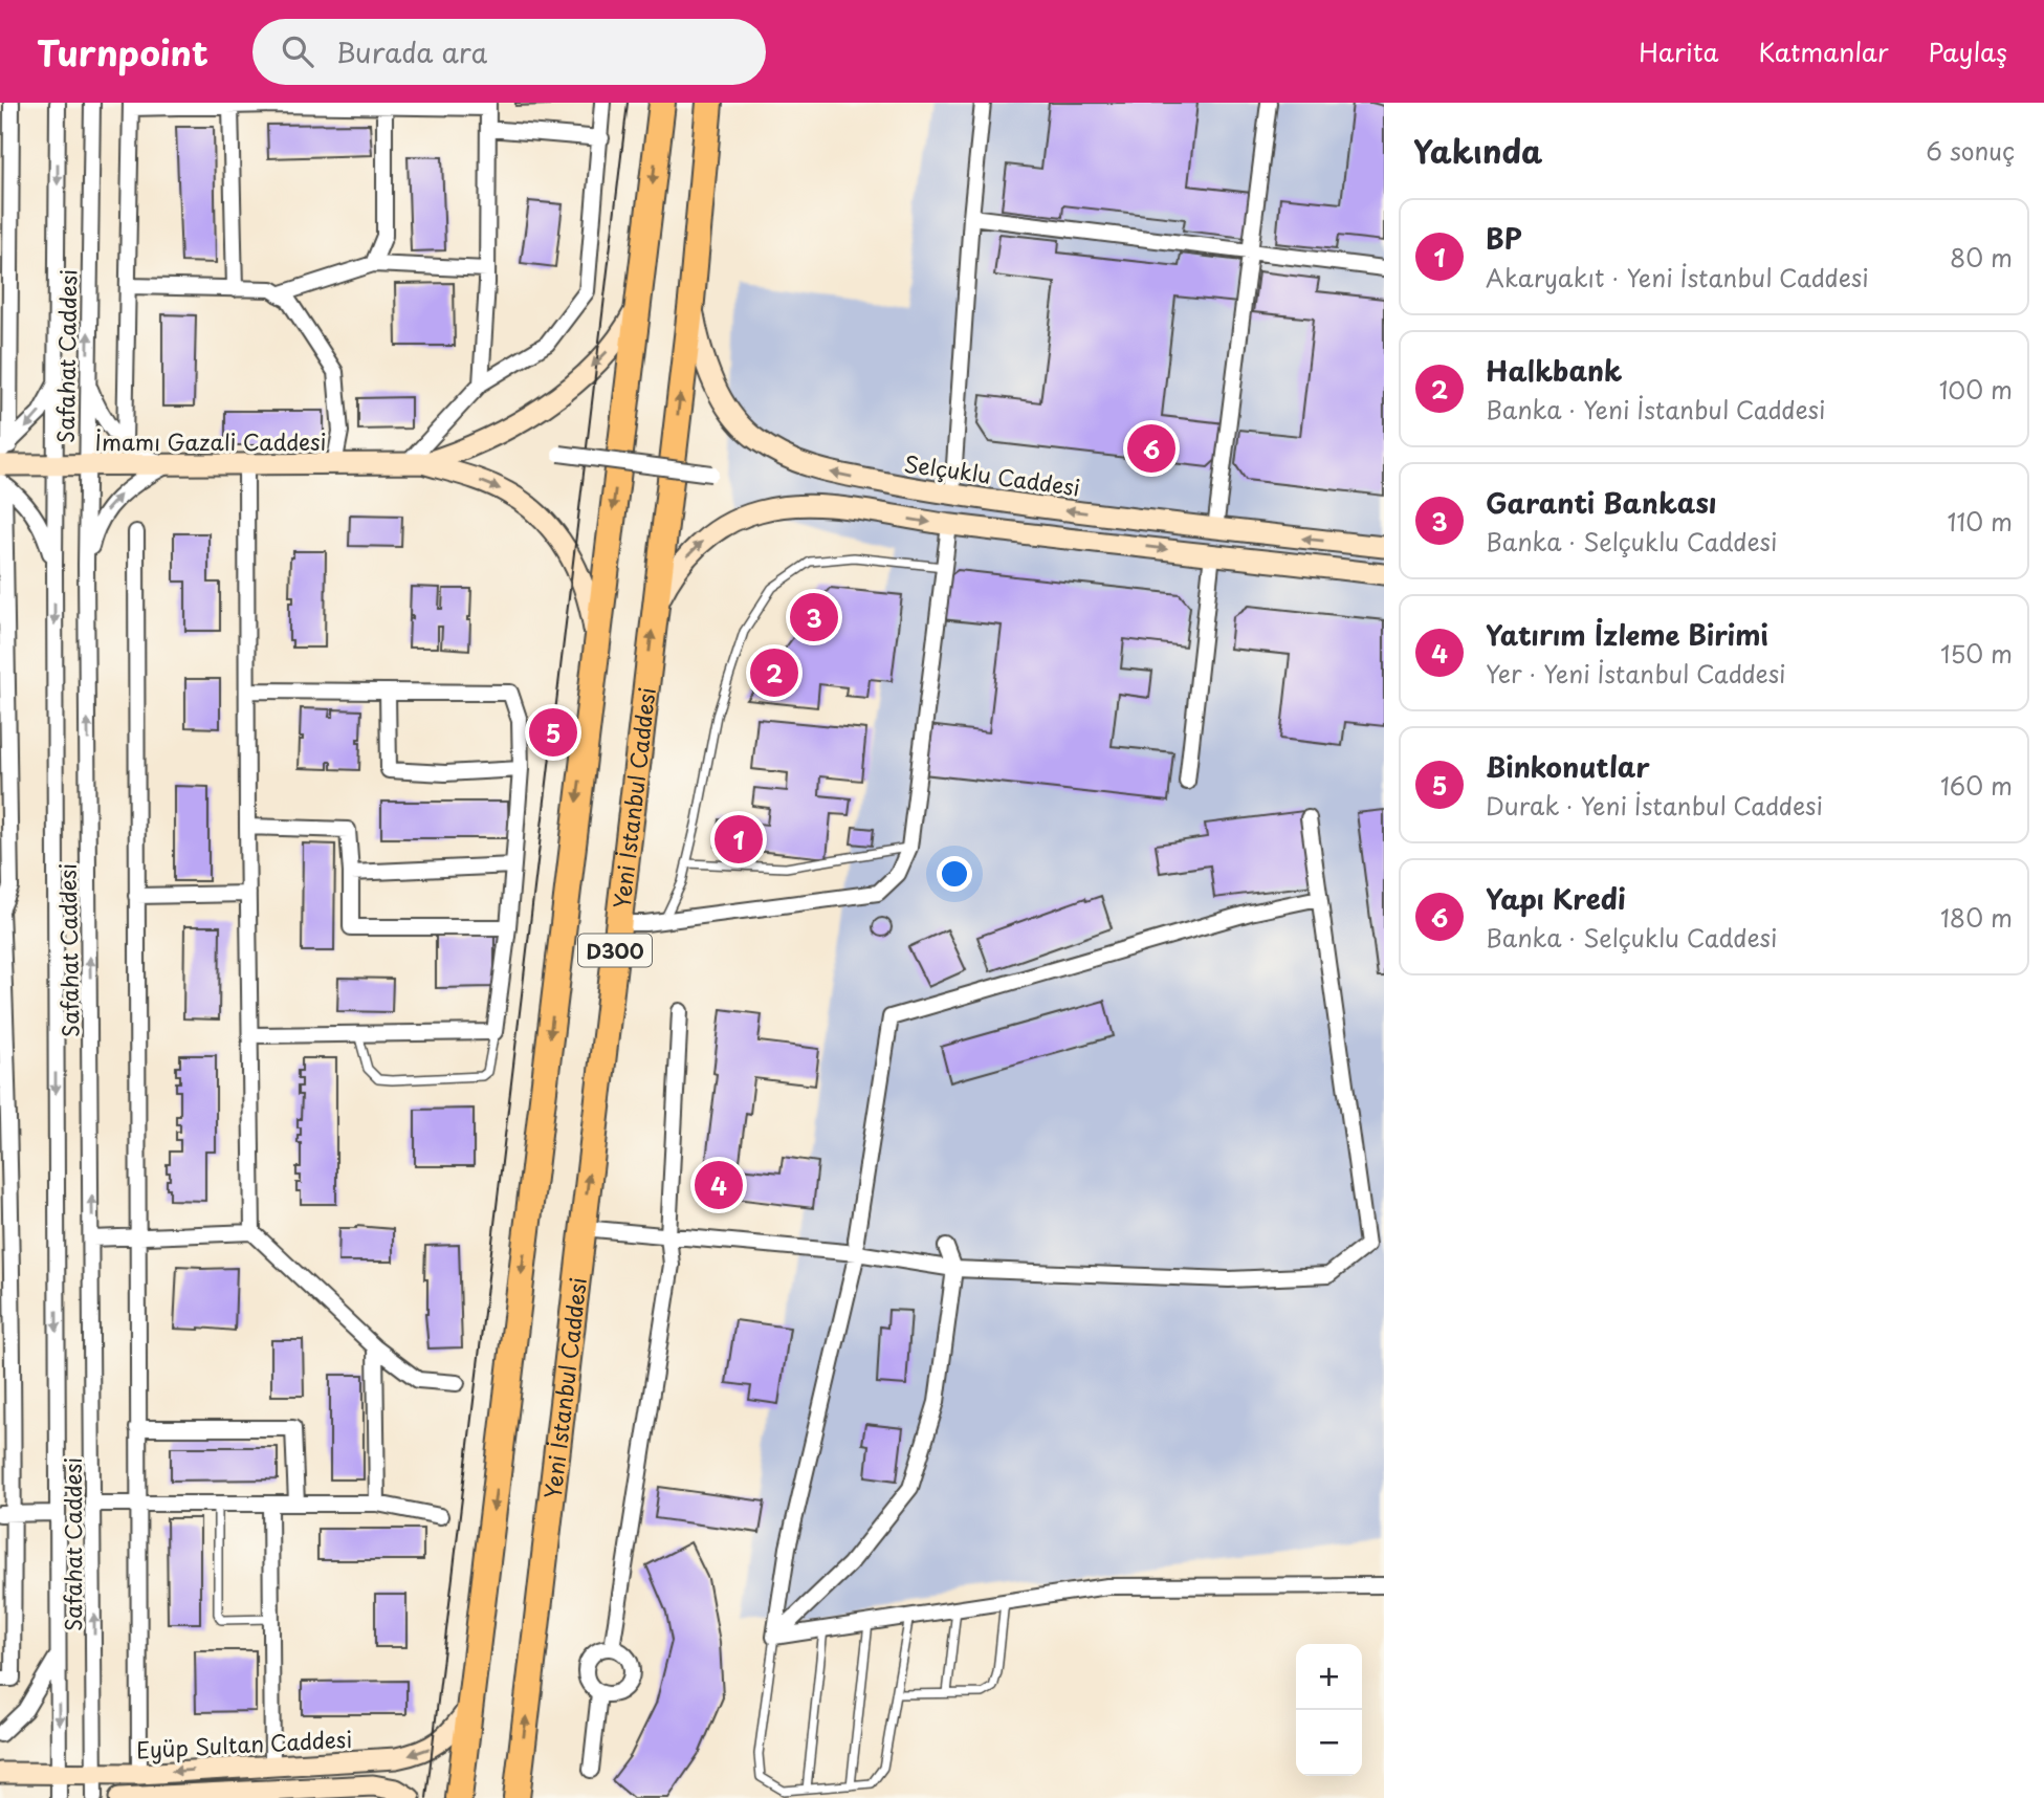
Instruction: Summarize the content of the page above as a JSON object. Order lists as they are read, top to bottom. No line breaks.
{"streets":{"highway":["Yeni İstanbul Caddesi","D300"],"street":["Safahat Caddesi","İmamı Gazali Caddesi","Selçuklu Caddesi","Eyüp Sultan Caddesi"]},"crossings":[["Safahat Caddesi","İmamı Gazali Caddesi"],["Safahat Caddesi","Eyüp Sultan Caddesi"],["Selçuklu Caddesi","Yeni İstanbul Caddesi"],["D300","Eyüp Sultan Caddesi"]],"page":{"header":"Turnpoint","search":"Burada ara","nav":["Harita","Katmanlar","Paylaş"],"heading":["Yakında","6 sonuç"],"list":[{"mark":"1","name":"BP","note":"Akaryakıt · Yeni İstanbul Caddesi","value":"80 m"},{"mark":"2","name":"Halkbank","note":"Banka · Yeni İstanbul Caddesi","value":"100 m"},{"mark":"3","name":"Garanti Bankası","note":"Banka · Selçuklu Caddesi","value":"110 m"},{"mark":"4","name":"Yatırım İzleme Birimi","note":"Yer · Yeni İstanbul Caddesi","value":"150 m"},{"mark":"5","name":"Binkonutlar","note":"Durak · Yeni İstanbul Caddesi","value":"160 m"},{"mark":"6","name":"Yapı Kredi","note":"Banka · Selçuklu Caddesi","value":"180 m"}],"pins":["6","3","2","5","1","4"],"map_buttons":["+","−"]}}
